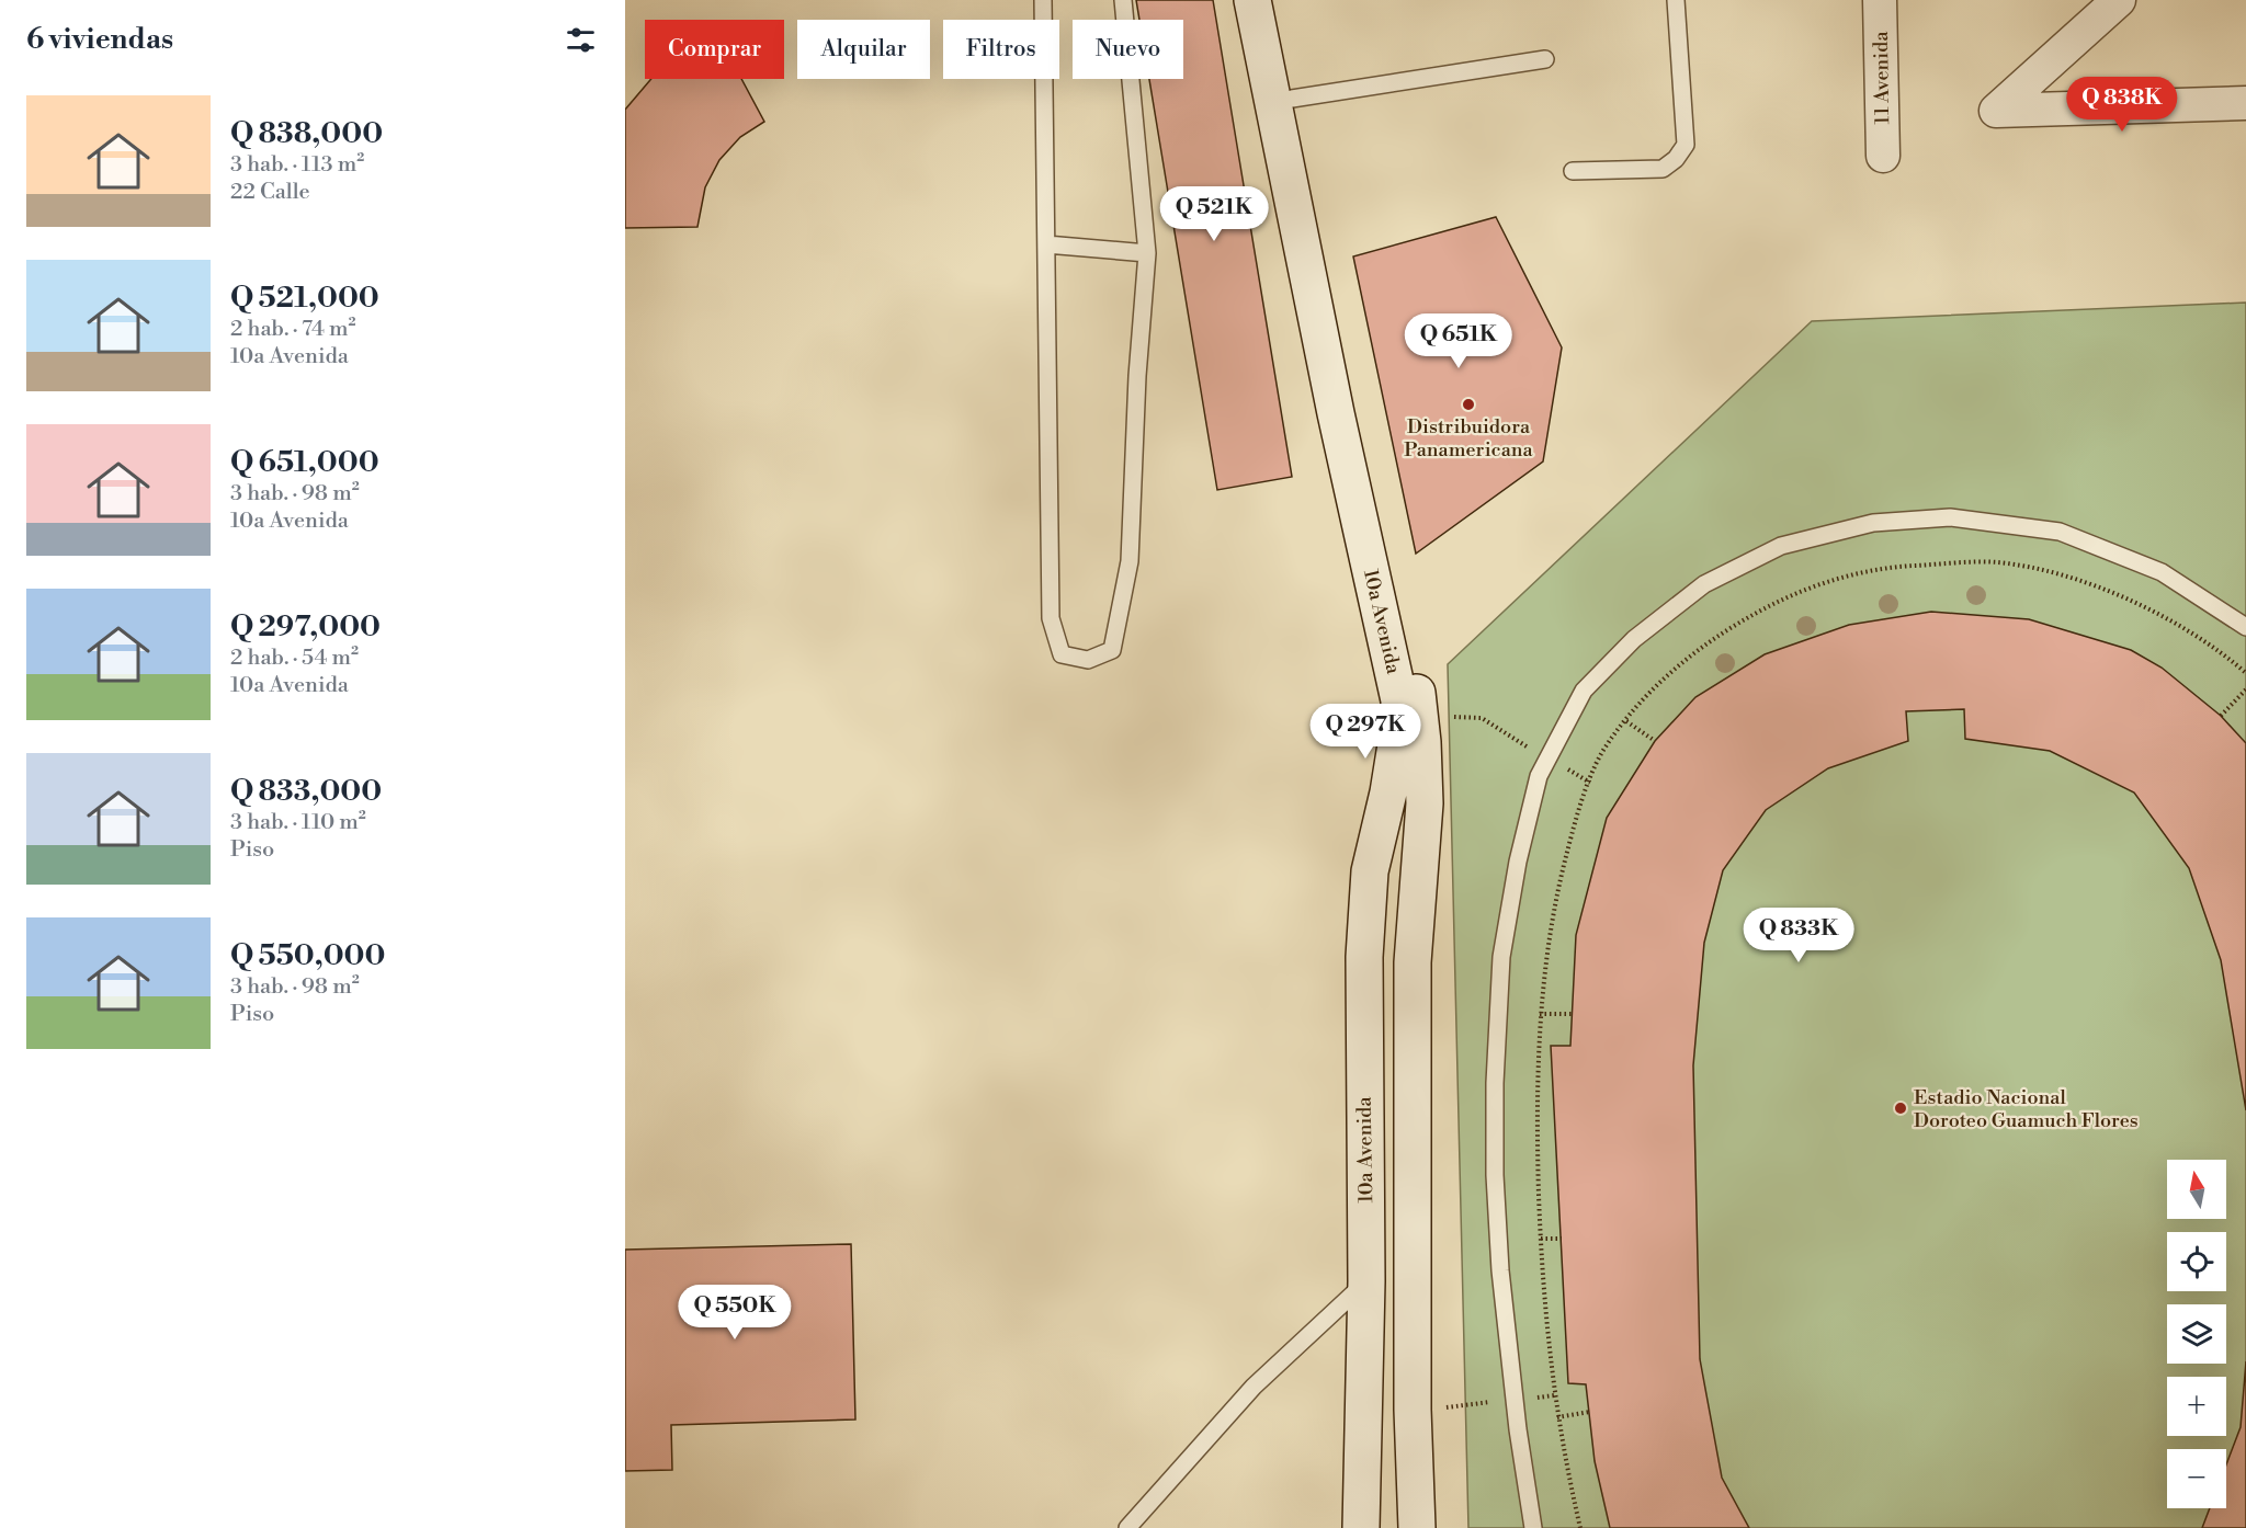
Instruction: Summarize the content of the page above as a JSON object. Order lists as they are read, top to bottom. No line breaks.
{"streets":{"main road":["10a Avenida"],"street":["11 Avenida"]},"places":["Distribuidora Panamericana","Estadio Nacional Doroteo Guamuch Flores"],"north":"top","page":{"heading":"6 viviendas","chip":["Comprar","Alquilar","Filtros","Nuevo"],"price":["Q 838K","Q 521K","Q 651K","Q 297K","Q 833K","Q 550K"],"list":[{"name":"Q 838,000","note":"3 hab. · 113 m² · 22 Calle"},{"name":"Q 521,000","note":"2 hab. · 74 m² · 10a Avenida"},{"name":"Q 651,000","note":"3 hab. · 98 m² · 10a Avenida"},{"name":"Q 297,000","note":"2 hab. · 54 m² · 10a Avenida"},{"name":"Q 833,000","note":"3 hab. · 110 m² · Piso"},{"name":"Q 550,000","note":"3 hab. · 98 m² · Piso"}],"map_buttons":["+","−"]}}
